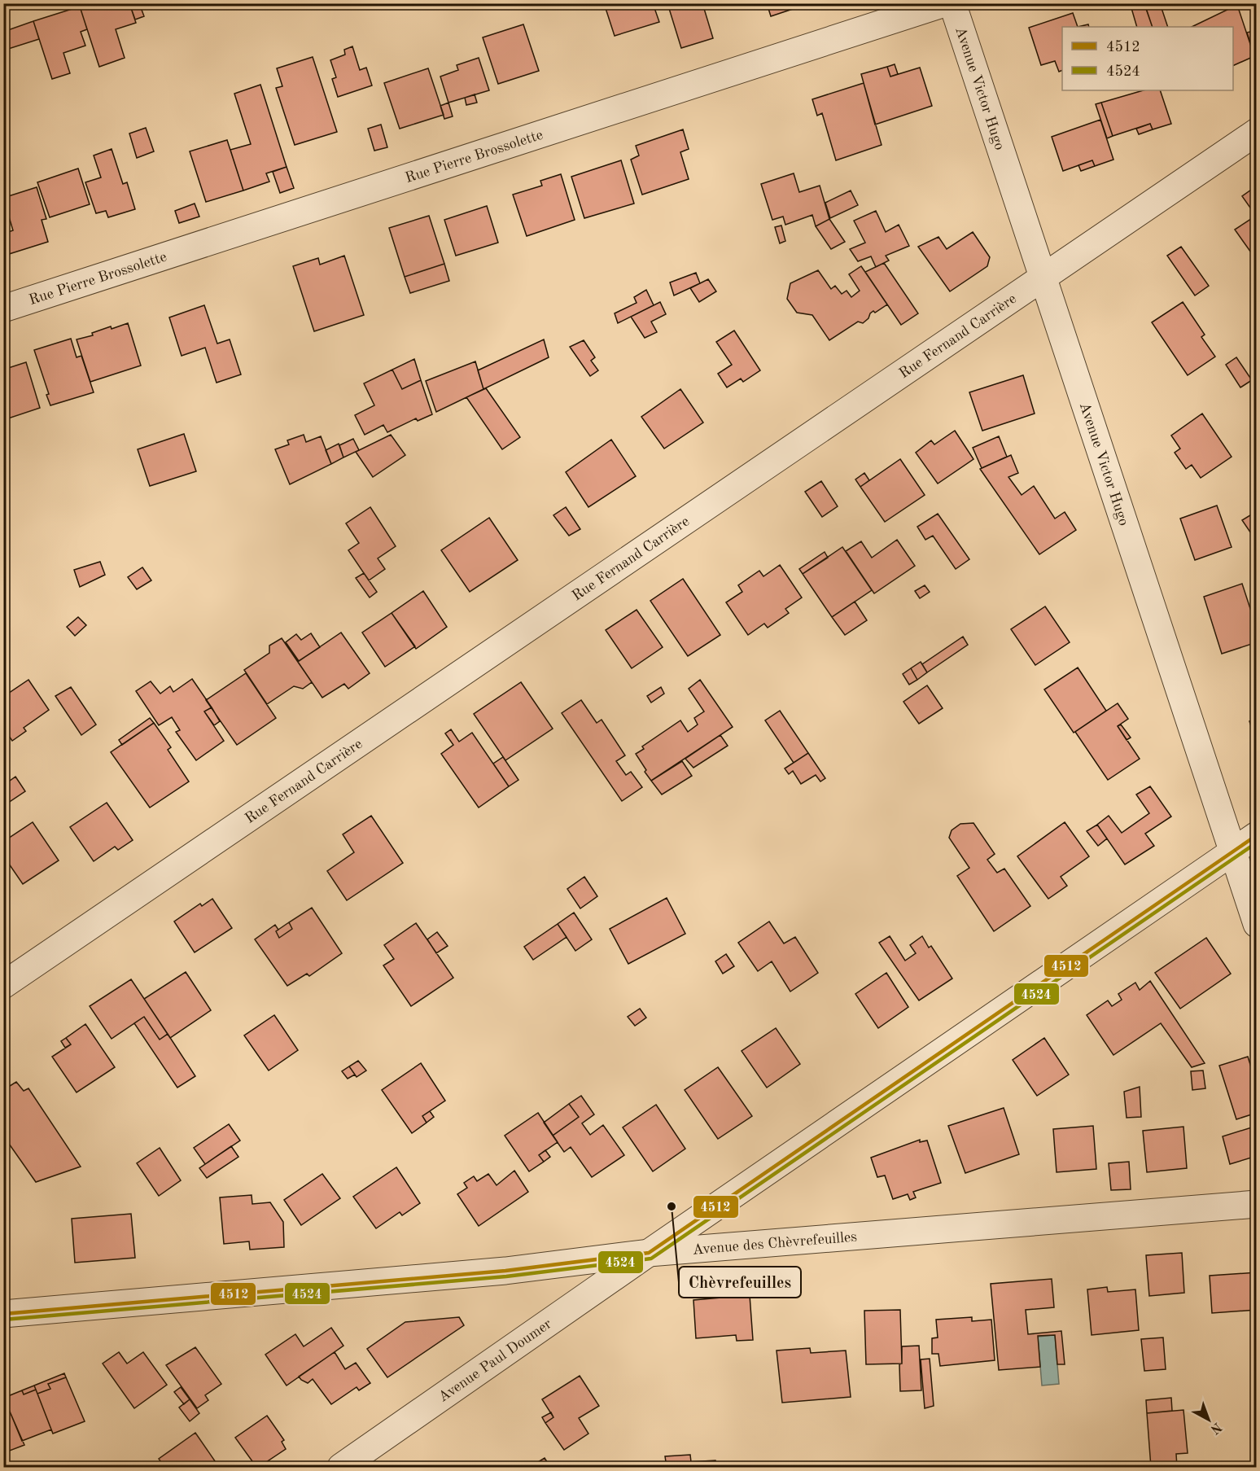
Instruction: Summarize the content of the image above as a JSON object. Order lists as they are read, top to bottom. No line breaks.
{"streets":{"street":["Avenue Victor Hugo","Rue Pierre Brossolette","Rue Fernand Carrière","Avenue des Chèvrefeuilles","Avenue Paul Doumer"]},"crossings":[["Avenue Victor Hugo","Rue Fernand Carrière"],["Avenue Victor Hugo","Avenue Paul Doumer"],["Avenue des Chèvrefeuilles","Avenue Paul Doumer"]],"places":["Chèvrefeuilles"],"lines":["transit line 4512","transit line 4524"],"legend":["4512","4524"],"north":"bottom right"}
